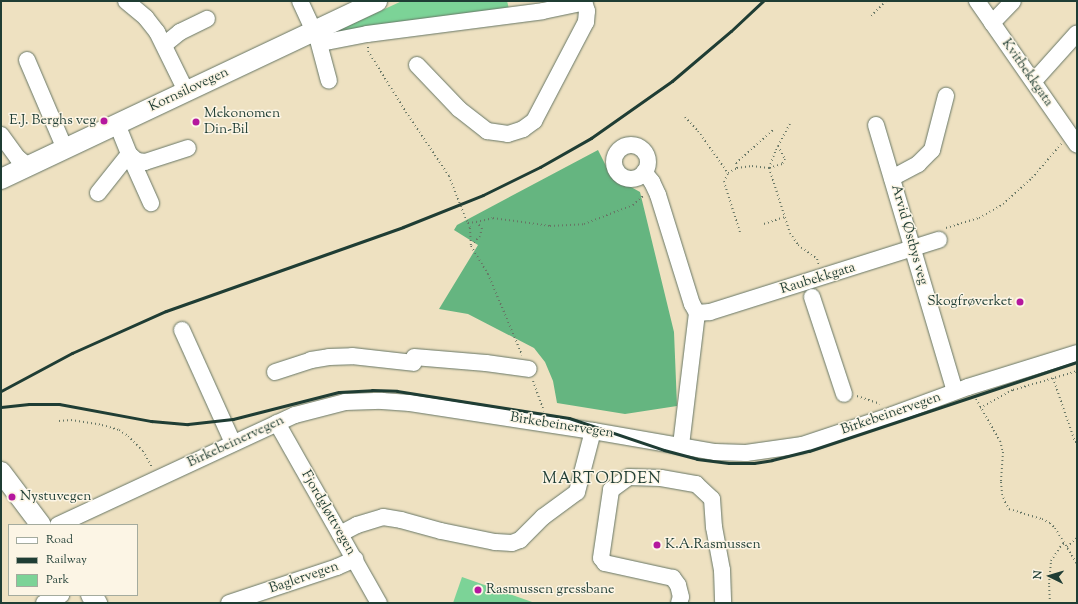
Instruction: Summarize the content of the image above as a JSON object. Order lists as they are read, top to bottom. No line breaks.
{"streets":{"main road":["Kornsilovegen"],"street":["Kvitbekkgata","Arvid Østbys veg","Raubekkgata","Birkebeinervegen","Fjordgløttvegen","Baglervegen"]},"crossings":[["Arvid Østbys veg","Raubekkgata"],["Arvid Østbys veg","Birkebeinervegen"],["Birkebeinervegen","Fjordgløttvegen"],["Fjordgløttvegen","Baglervegen"]],"districts":["MARTODDEN"],"places":["E.J. Berghs veg","Mekonomen Din-Bil","Skogfrøverket","Nystuvegen","K.A.Rasmussen","Rasmussen gressbane"],"legend":["Road","Railway","Park"],"north":"left"}
